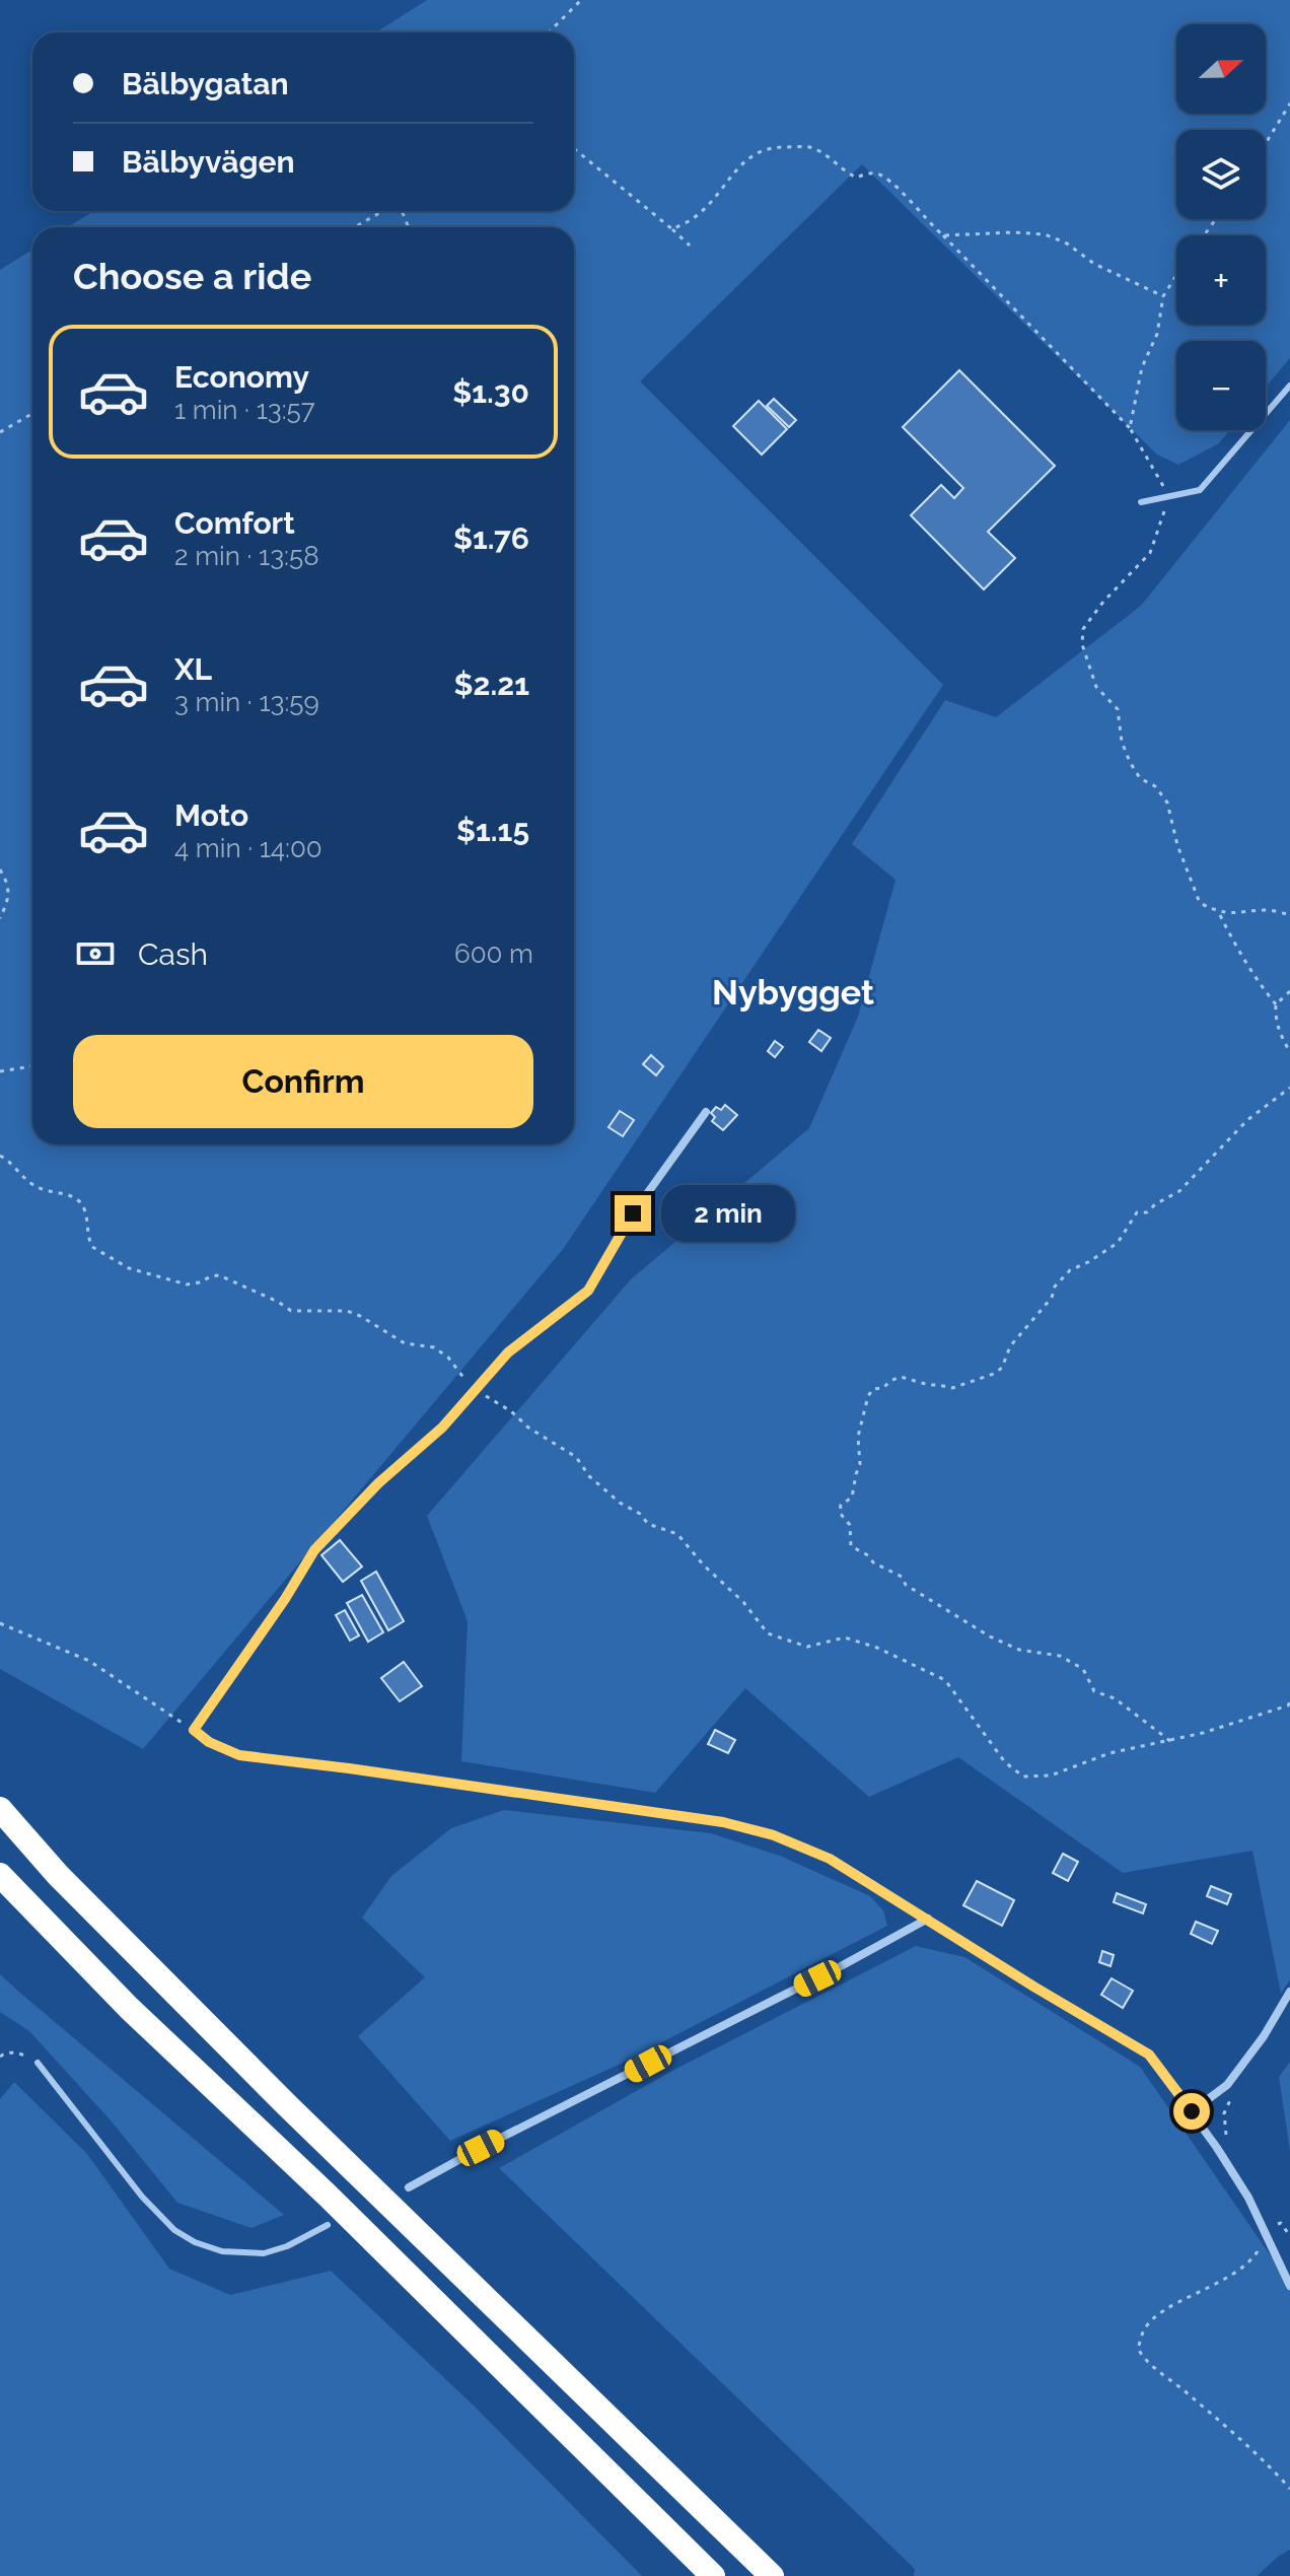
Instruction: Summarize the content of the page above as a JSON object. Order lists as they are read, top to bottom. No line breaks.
{"districts":["Nybygget"],"north":"right","page":{"map_buttons":["+","−"],"banner":["Bälbygatan","Bälbyvägen"],"heading":"Choose a ride","list":[{"name":"Economy","note":"1 min · 13:57","value":"$1.30"},{"name":"Comfort","note":"2 min · 13:58","value":"$1.76"},{"name":"XL","note":"3 min · 13:59","value":"$2.21"},{"name":"Moto","note":"4 min · 14:00","value":"$1.15"}],"pay":["Cash","600 m"],"buttons":"Confirm","bubble":"2 min"}}
